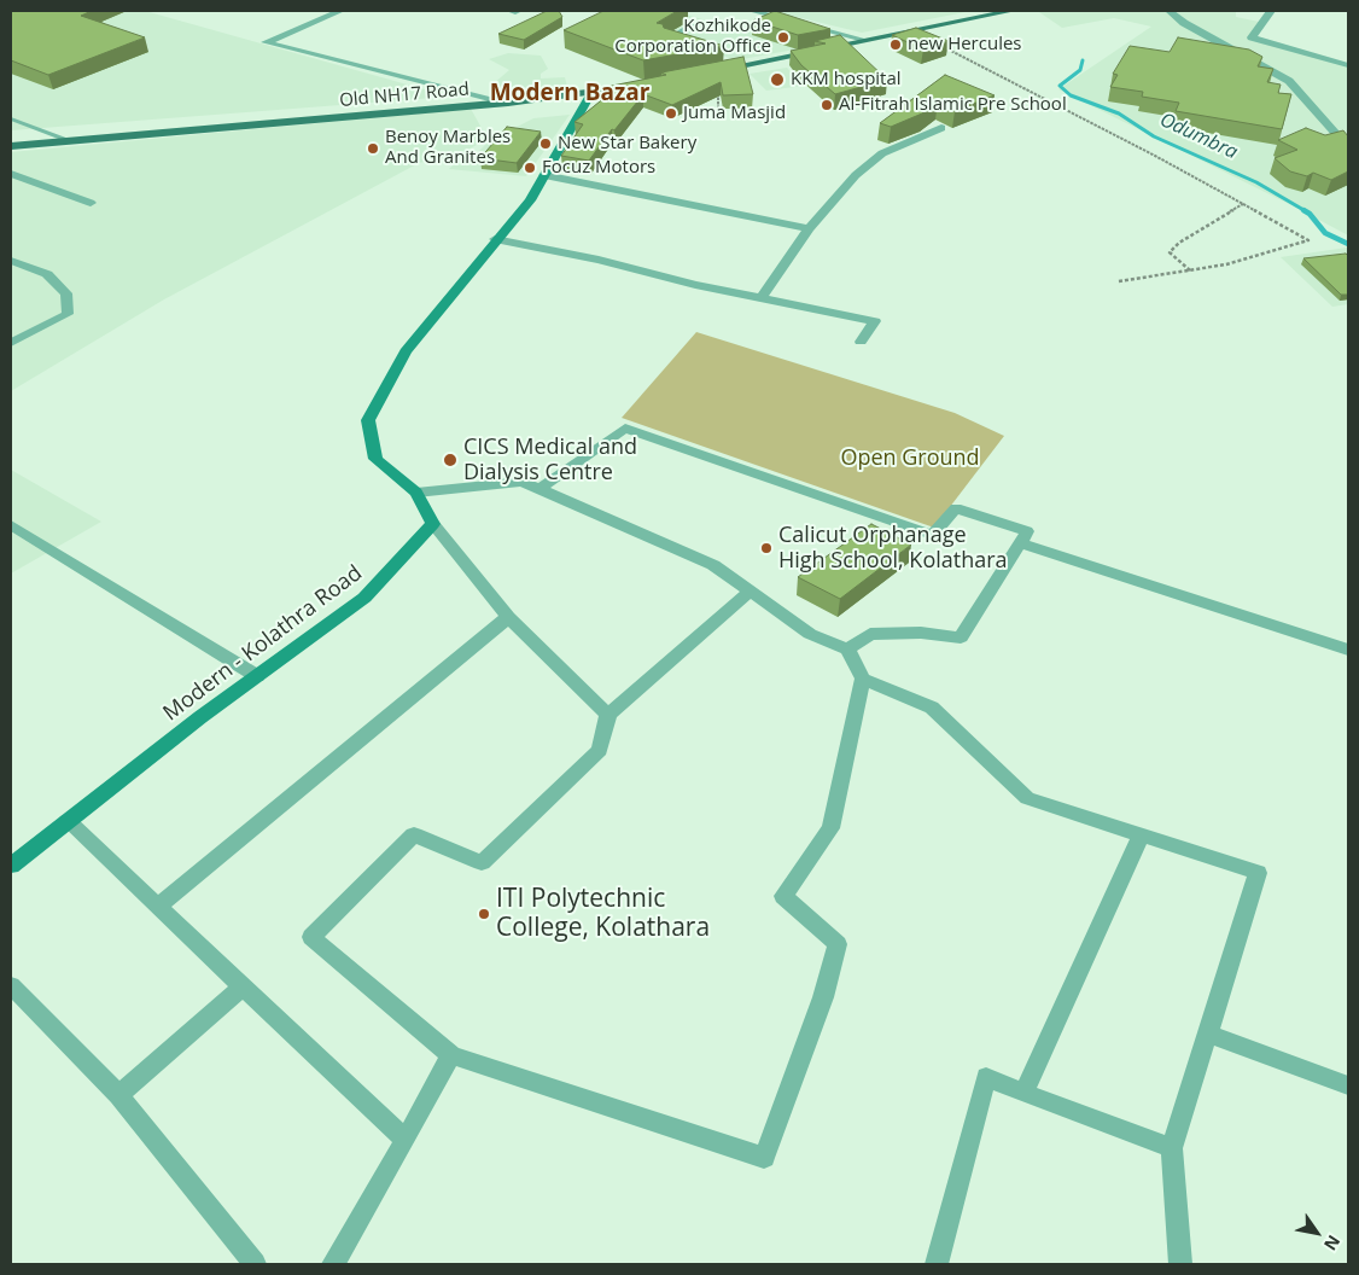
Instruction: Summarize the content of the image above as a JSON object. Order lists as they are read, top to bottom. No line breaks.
{"streets":{"main road":["Old NH17 Road","Modern - Kolathra Road"]},"districts":["Modern Bazar"],"water":["Odumbra"],"parks":["Open Ground"],"places":["Kozhikode Corporation Office","new Hercules","KKM hospital","Al-Fitrah Islamic Pre School","Juma Masjid","New Star Bakery","Benoy Marbles And Granites","Focuz Motors","CICS Medical and Dialysis Centre","Calicut Orphanage High School, Kolathara","ITI Polytechnic College, Kolathara"],"north":"bottom right"}
